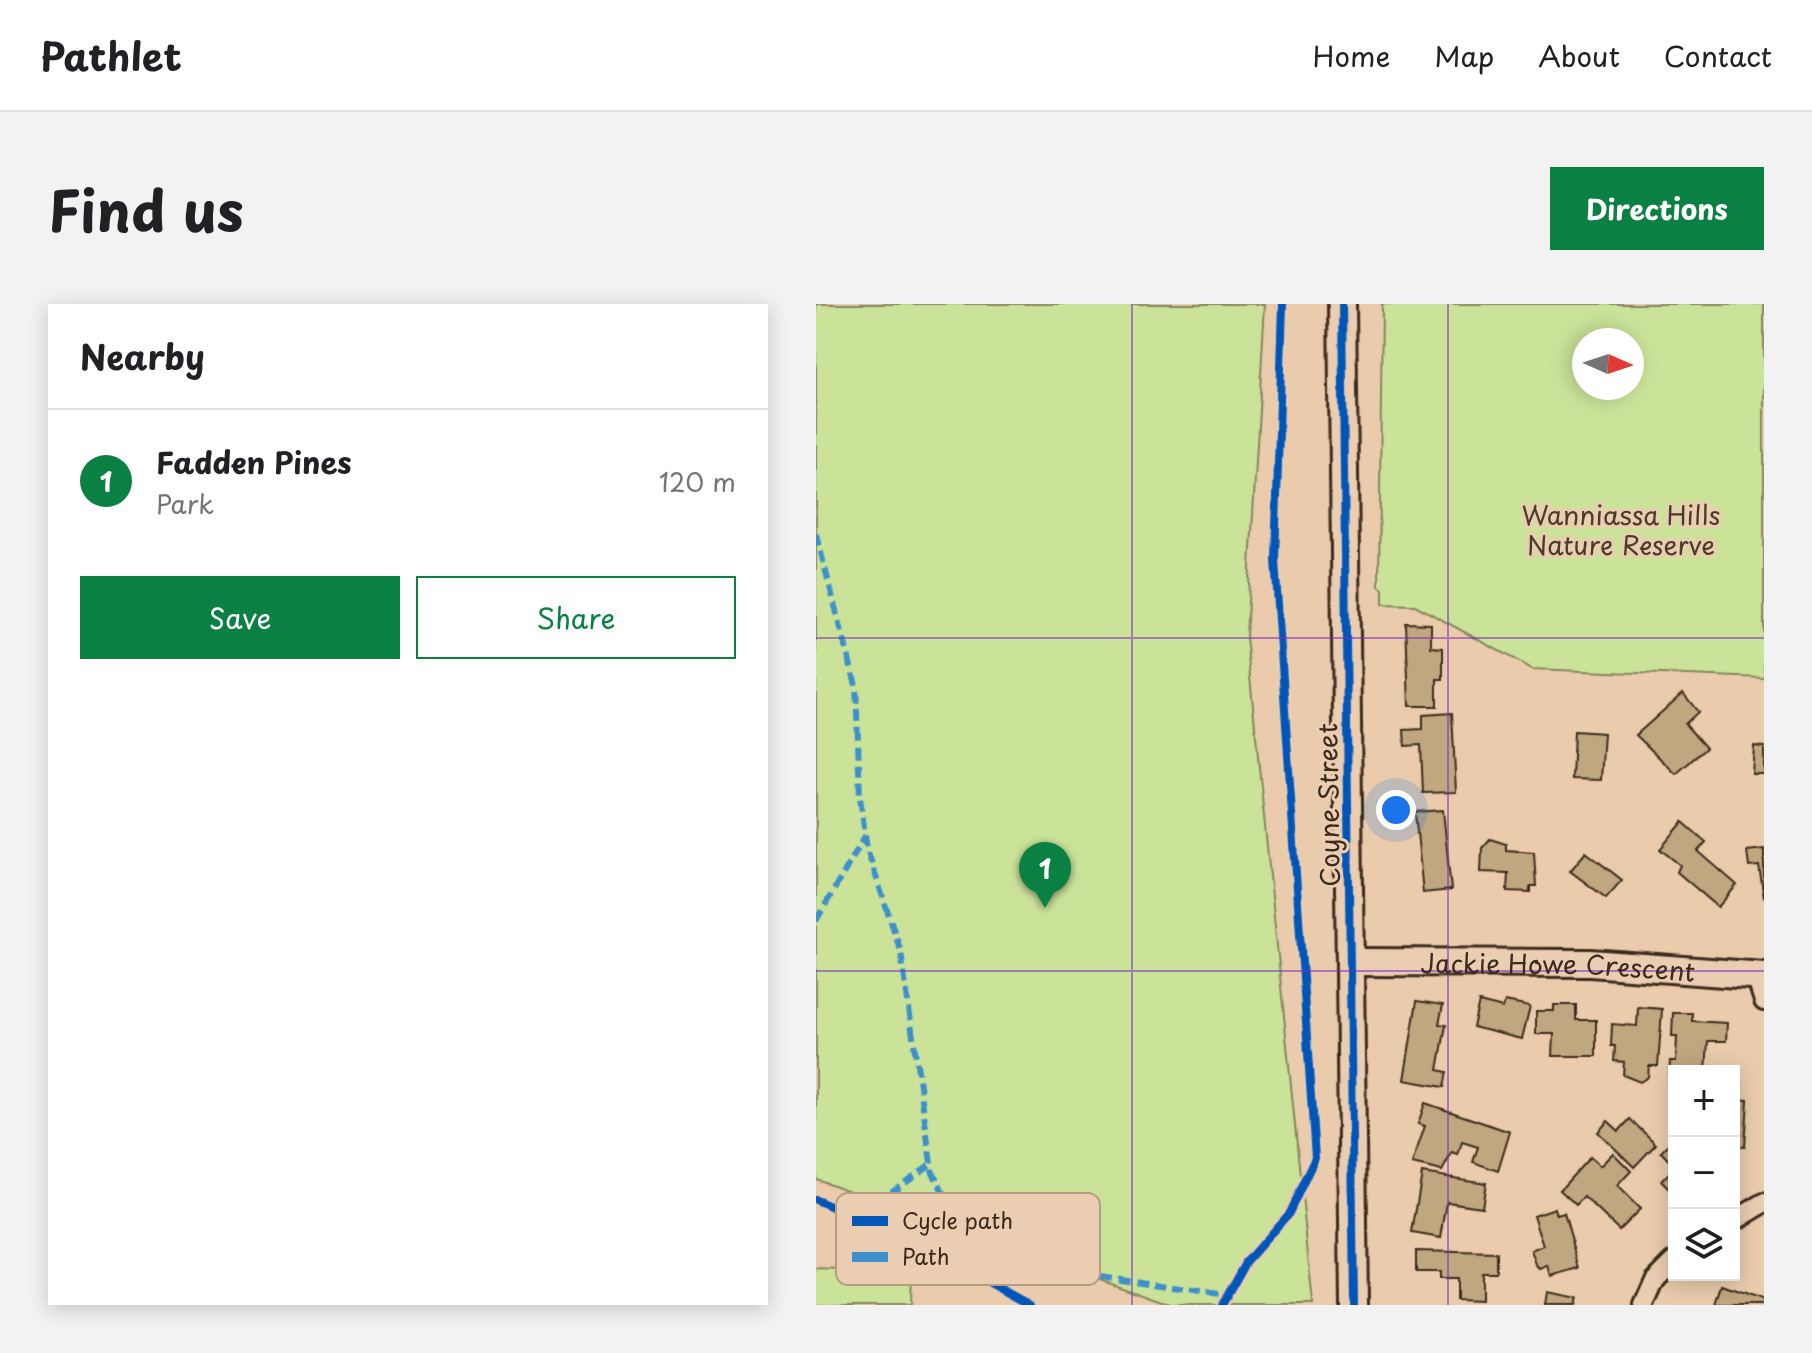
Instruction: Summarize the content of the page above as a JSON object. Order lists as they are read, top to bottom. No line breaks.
{"streets":{"street":["Coyne Street","Jackie Howe Crescent"]},"crossings":[["Coyne Street","Jackie Howe Crescent"]],"parks":["Wanniassa Hills Nature Reserve"],"legend":["Cycle path","Path"],"north":"right","page":{"header":"Pathlet","nav":["Home","Map","About","Contact"],"title":"Find us","buttons":["Directions",["Save","Share"]],"heading":"Nearby","list":[{"mark":"1","name":"Fadden Pines","note":"Park","value":"120 m"}],"pins":"1","map_buttons":["+","−"]}}
